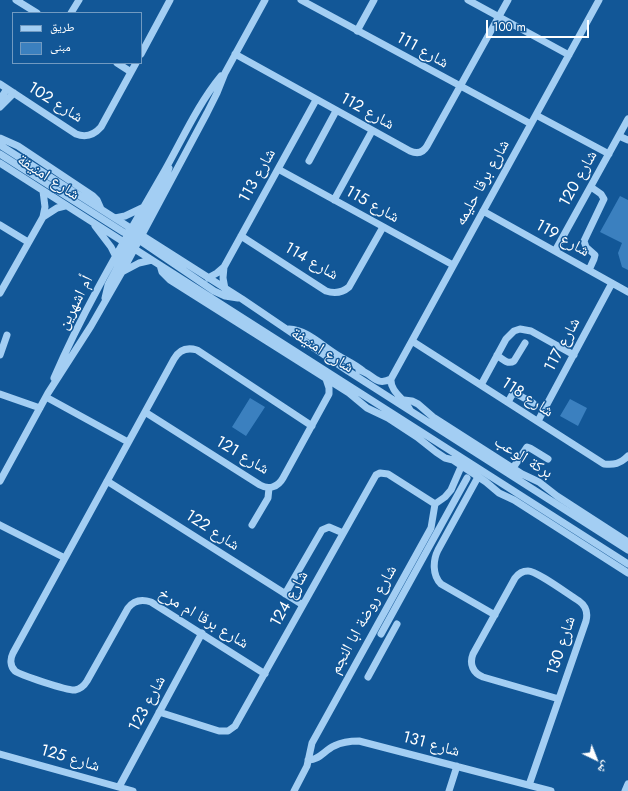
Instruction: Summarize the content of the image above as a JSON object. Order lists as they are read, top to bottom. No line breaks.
{"streets":{"street":["شارع 111","شارع 102","شارع 112","شارع 113","شارع امنيفة","شارع 120","شارع برقا حليمه","شارع 115","شارع 119","شارع 114","أم اشهرين","شارع 117","شارع 118","شارع 121","بركة الوعب","شارع 122","شارع 124","شارع برقا ام مرخ","شارع روضة ابا النجم","شارع 130","شارع 123","شارع 131","شارع 125"]},"crossings":[["شارع 111","شارع 112"],["شارع 111","شارع برقا حليمه"],["شارع 112","شارع 113"],["شارع 113","شارع امنيفة"],["شارع 113","شارع 115"],["شارع 113","شارع 114"],["شارع امنيفة","أم اشهرين"],["شارع 120","شارع 119"],["شارع برقا حليمه","شارع 115"],["شارع برقا حليمه","شارع 119"],["شارع برقا حليمه","شارع 118"],["شارع 115","شارع 114"],["شارع 119","شارع 117"],["شارع 117","شارع 118"],["شارع 121","شارع برقا ام مرخ"],["شارع 122","شارع 124"],["شارع 122","شارع برقا ام مرخ"],["شارع 124","شارع برقا ام مرخ"],["شارع 124","شارع روضة ابا النجم"],["شارع 124","شارع 123"],["شارع برقا ام مرخ","شارع 123"],["شارع روضة ابا النجم","شارع 131"],["شارع 130","شارع 131"],["شارع 123","شارع 125"]],"legend":["طريق","مبنى"],"scale_bar":"100 m","north":"bottom right"}
